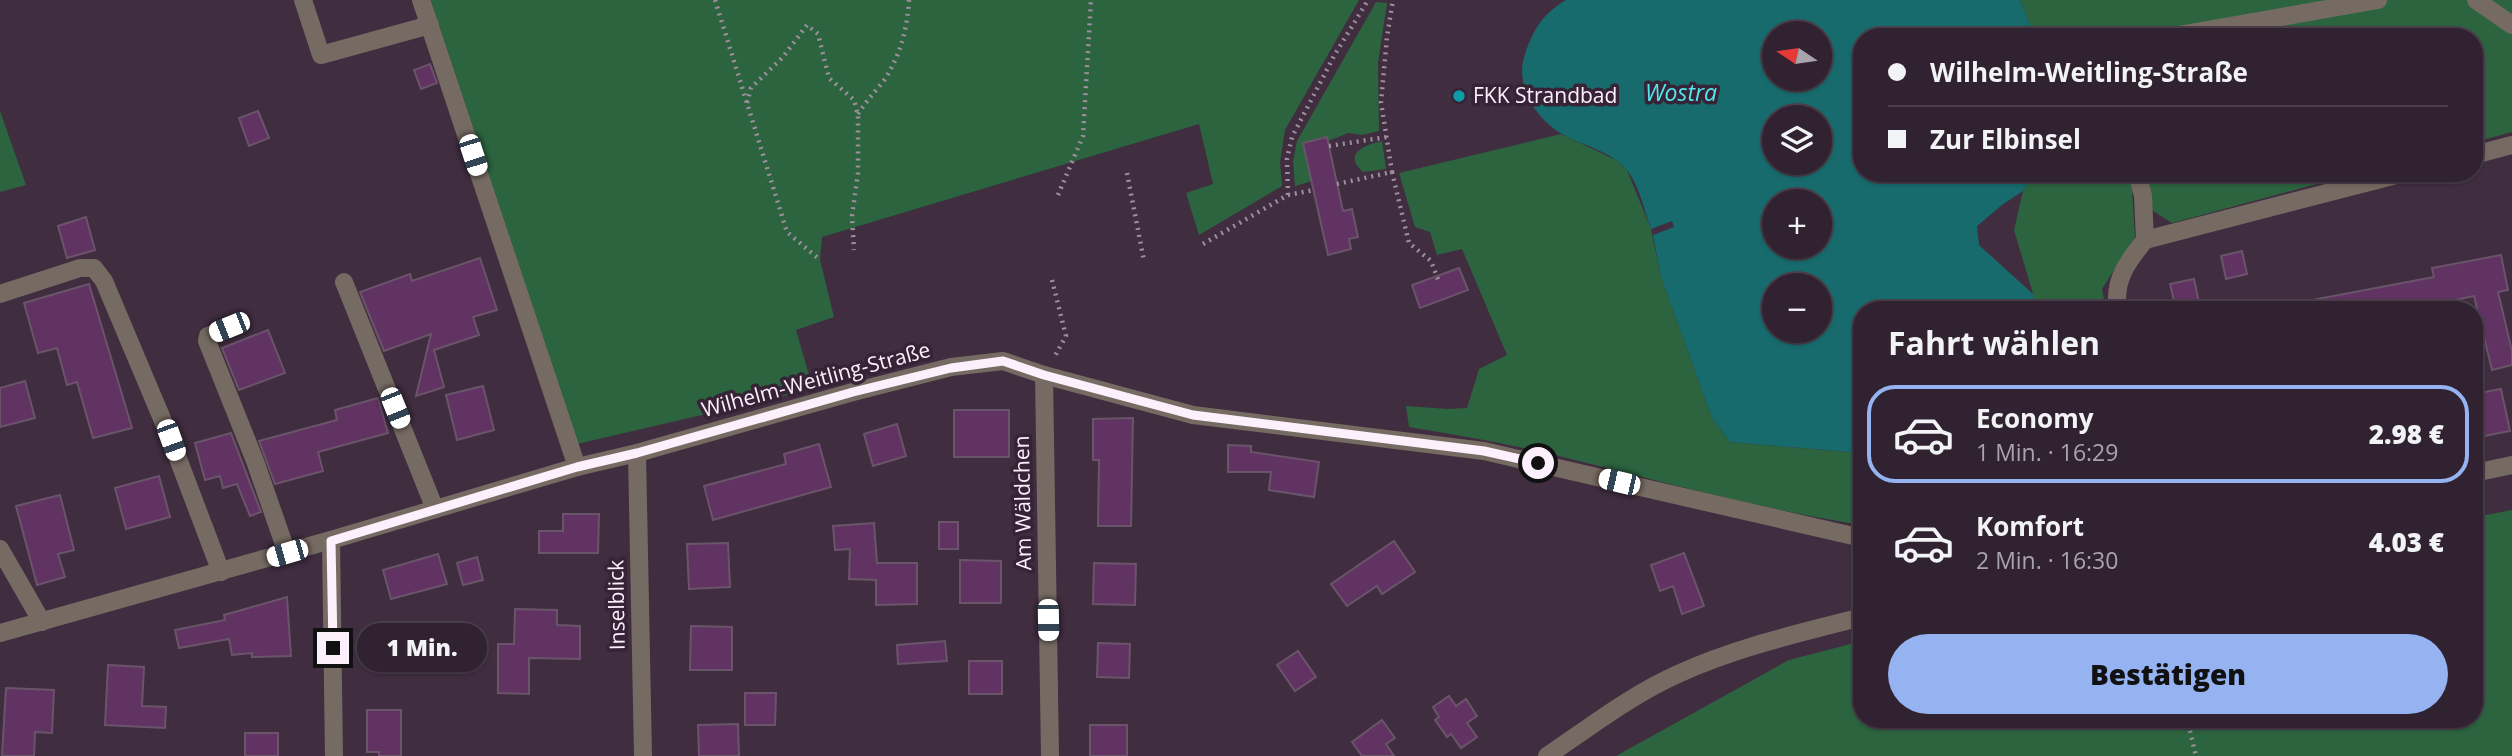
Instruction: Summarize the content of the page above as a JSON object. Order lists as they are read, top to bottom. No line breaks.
{"streets":{"street":["Wilhelm-Weitling-Straße","Am Wäldchen","Inselblick"]},"crossings":[["Wilhelm-Weitling-Straße","Am Wäldchen"],["Wilhelm-Weitling-Straße","Inselblick"]],"water":["Wostra"],"places":["FKK Strandbad"],"north":"left","page":{"map_buttons":["+","−"],"banner":["Wilhelm-Weitling-Straße","Zur Elbinsel"],"heading":"Fahrt wählen","list":[{"name":"Economy","note":"1 Min. · 16:29","value":"2.98 €"},{"name":"Komfort","note":"2 Min. · 16:30","value":"4.03 €"}],"buttons":"Bestätigen","bubble":"1 Min."}}
